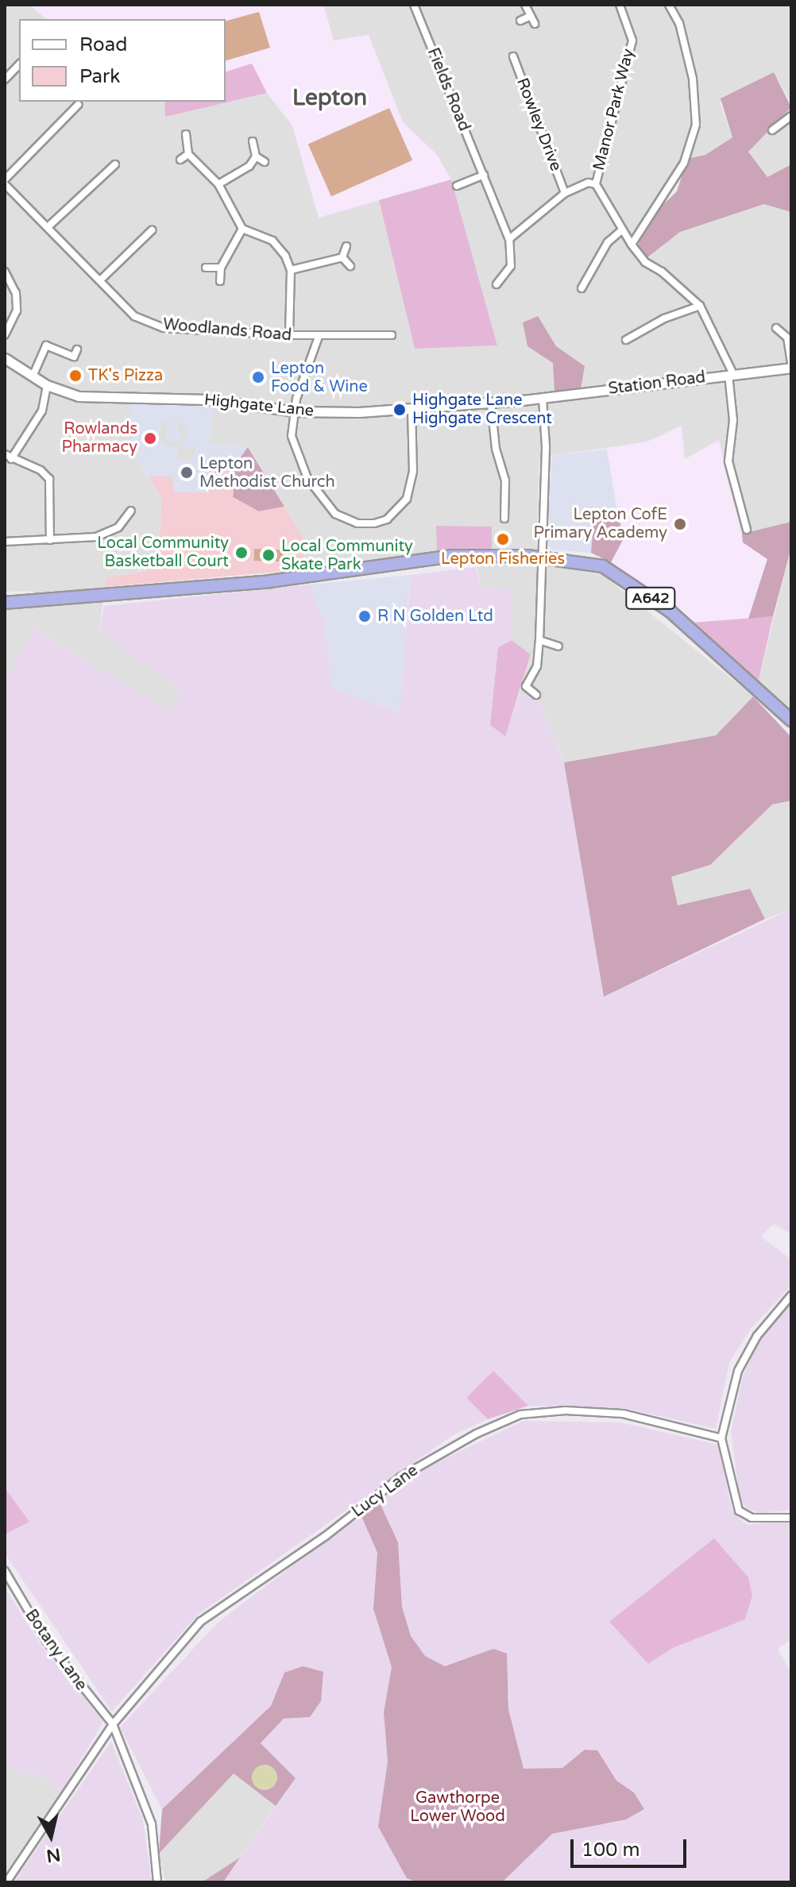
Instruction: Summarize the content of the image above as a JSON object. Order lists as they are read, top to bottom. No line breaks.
{"streets":{"highway":["A642"],"street":["Fields Road","Manor Park Way","Rowley Drive","Woodlands Road","Station Road","Highgate Lane","Lucy Lane","Botany Lane"]},"crossings":[["Station Road","Highgate Lane"],["Lucy Lane","Botany Lane"]],"districts":["Lepton"],"parks":["Gawthorpe Lower Wood"],"places":["TK's Pizza","Lepton Food & Wine","Highgate Lane Highgate Crescent","Rowlands Pharmacy","Lepton Methodist Church","Lepton CofE Primary Academy","Lepton Fisheries","Local Community Basketball Court","Local Community Skate Park","R N Golden Ltd"],"legend":["Road","Park"],"scale_bar":"100 m","north":"bottom"}
